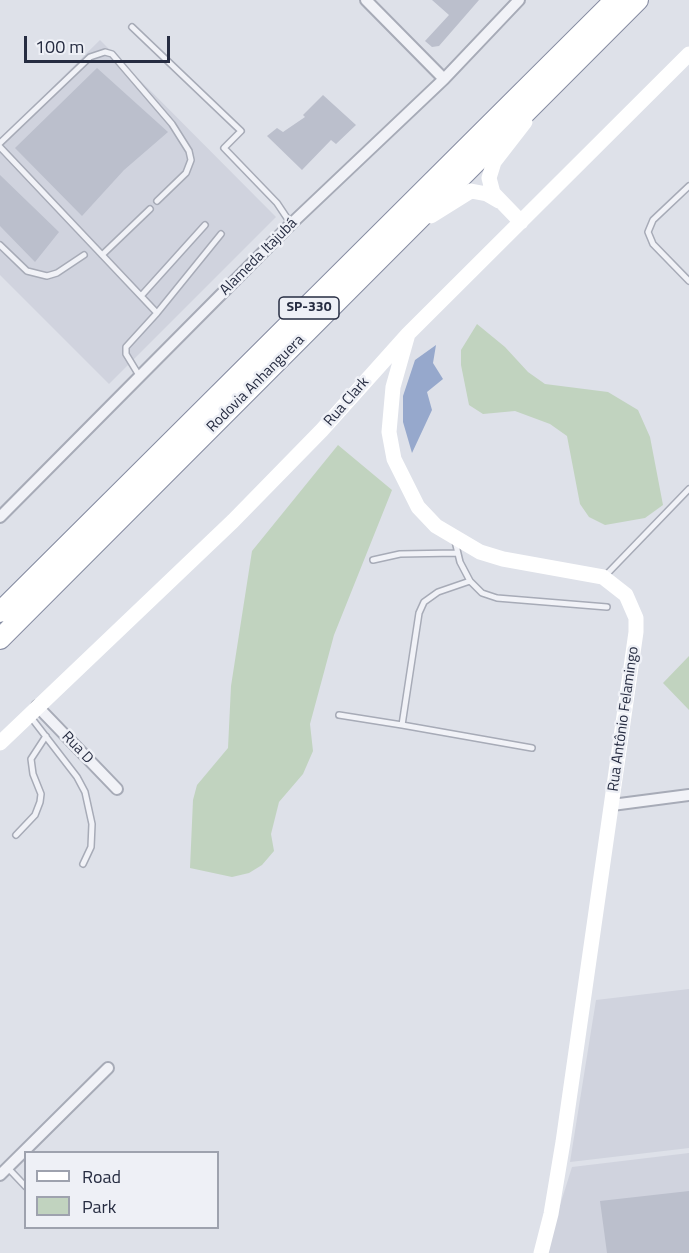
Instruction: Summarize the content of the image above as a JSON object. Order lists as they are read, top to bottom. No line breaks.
{"streets":{"highway":["SP-330","Rodovia Anhanguera"],"main road":["Rua Clark","Rua Antônio Felamingo"],"street":["Alameda Itajubá","Rua D"]},"crossings":[["Rua Clark","Rua Antônio Felamingo"],["Rua Clark","Rua D"]],"legend":["Road","Park"],"scale_bar":"100 m"}
